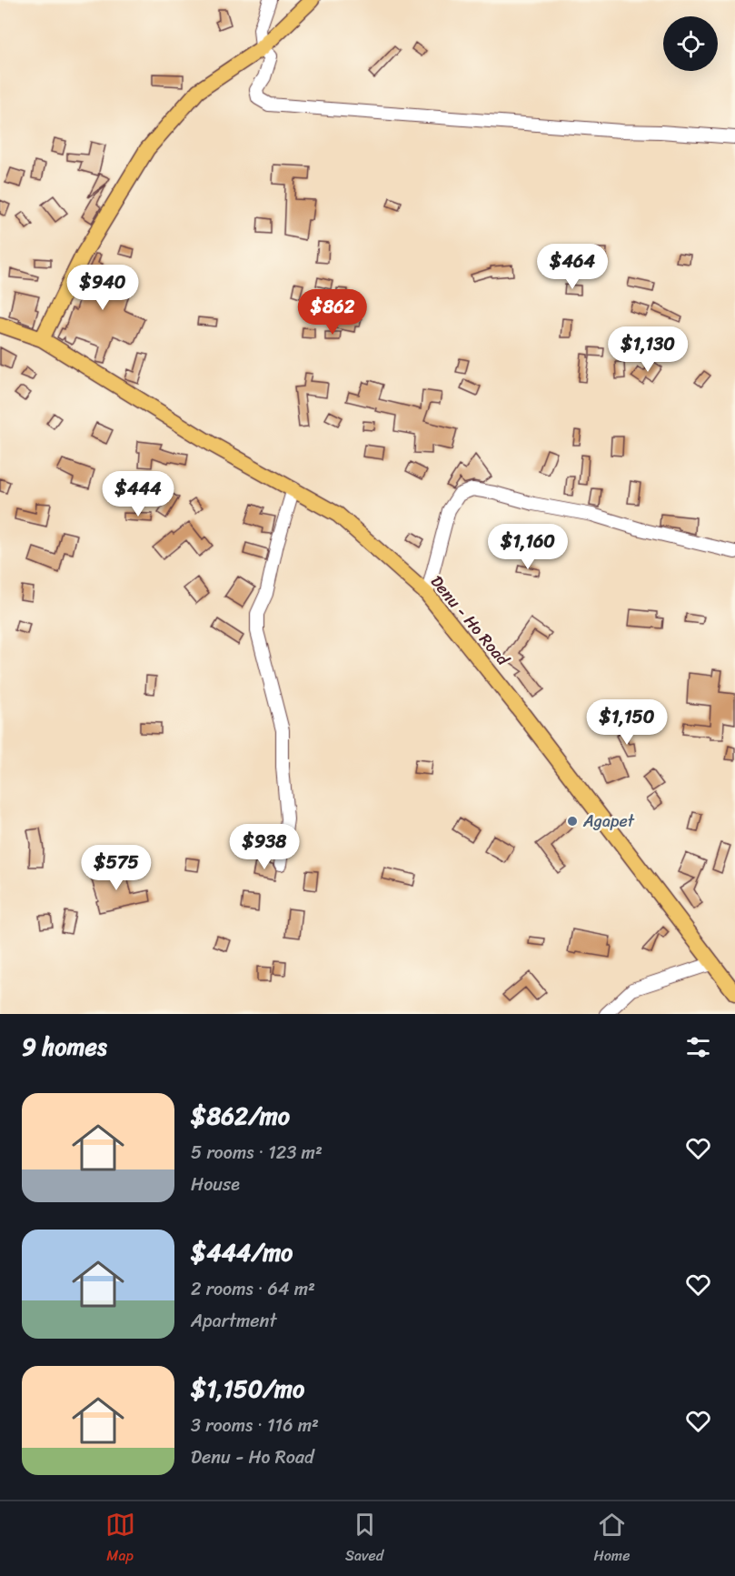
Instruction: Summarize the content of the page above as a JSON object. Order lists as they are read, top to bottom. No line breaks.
{"streets":{"main road":["Denu - Ho Road"]},"places":["Agapet"],"page":{"price":["$464","$940","$862","$1,130","$444","$1,160","$1,150","$938","$575"],"heading":"9 homes","list":[{"name":"$862/mo","note":"5 rooms · 123 m² · House"},{"name":"$444/mo","note":"2 rooms · 64 m² · Apartment"},{"name":"$1,150/mo","note":"3 rooms · 116 m² · Denu - Ho Road"}],"tabs":["Map","Saved","Home"]}}
